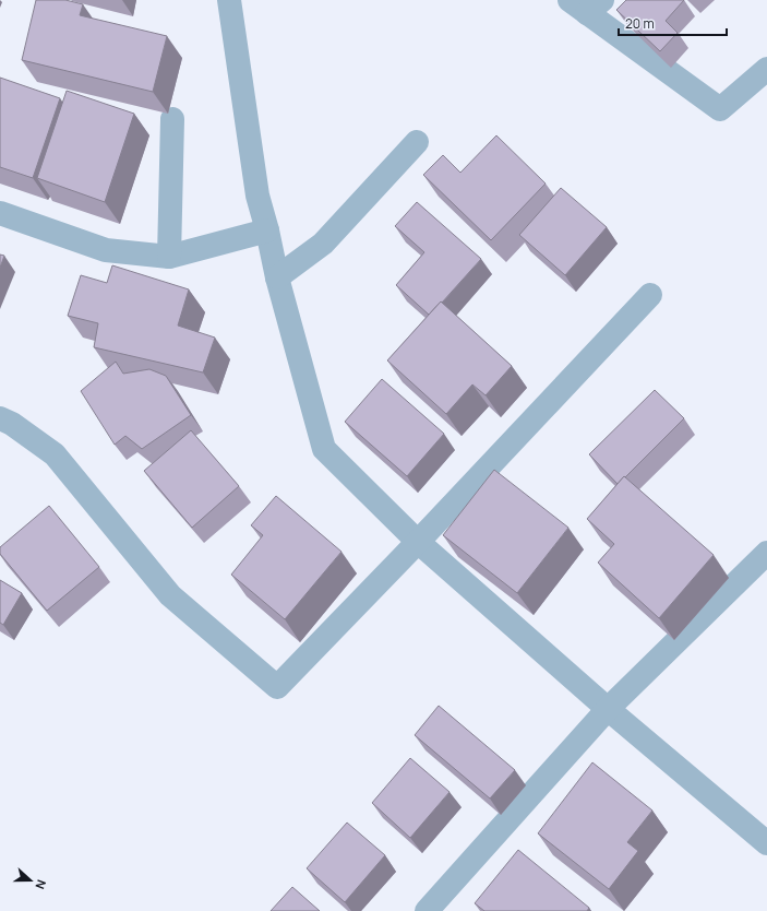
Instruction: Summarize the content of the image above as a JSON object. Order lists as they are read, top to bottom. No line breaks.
{"scale_bar":"20 m","north":"right"}
